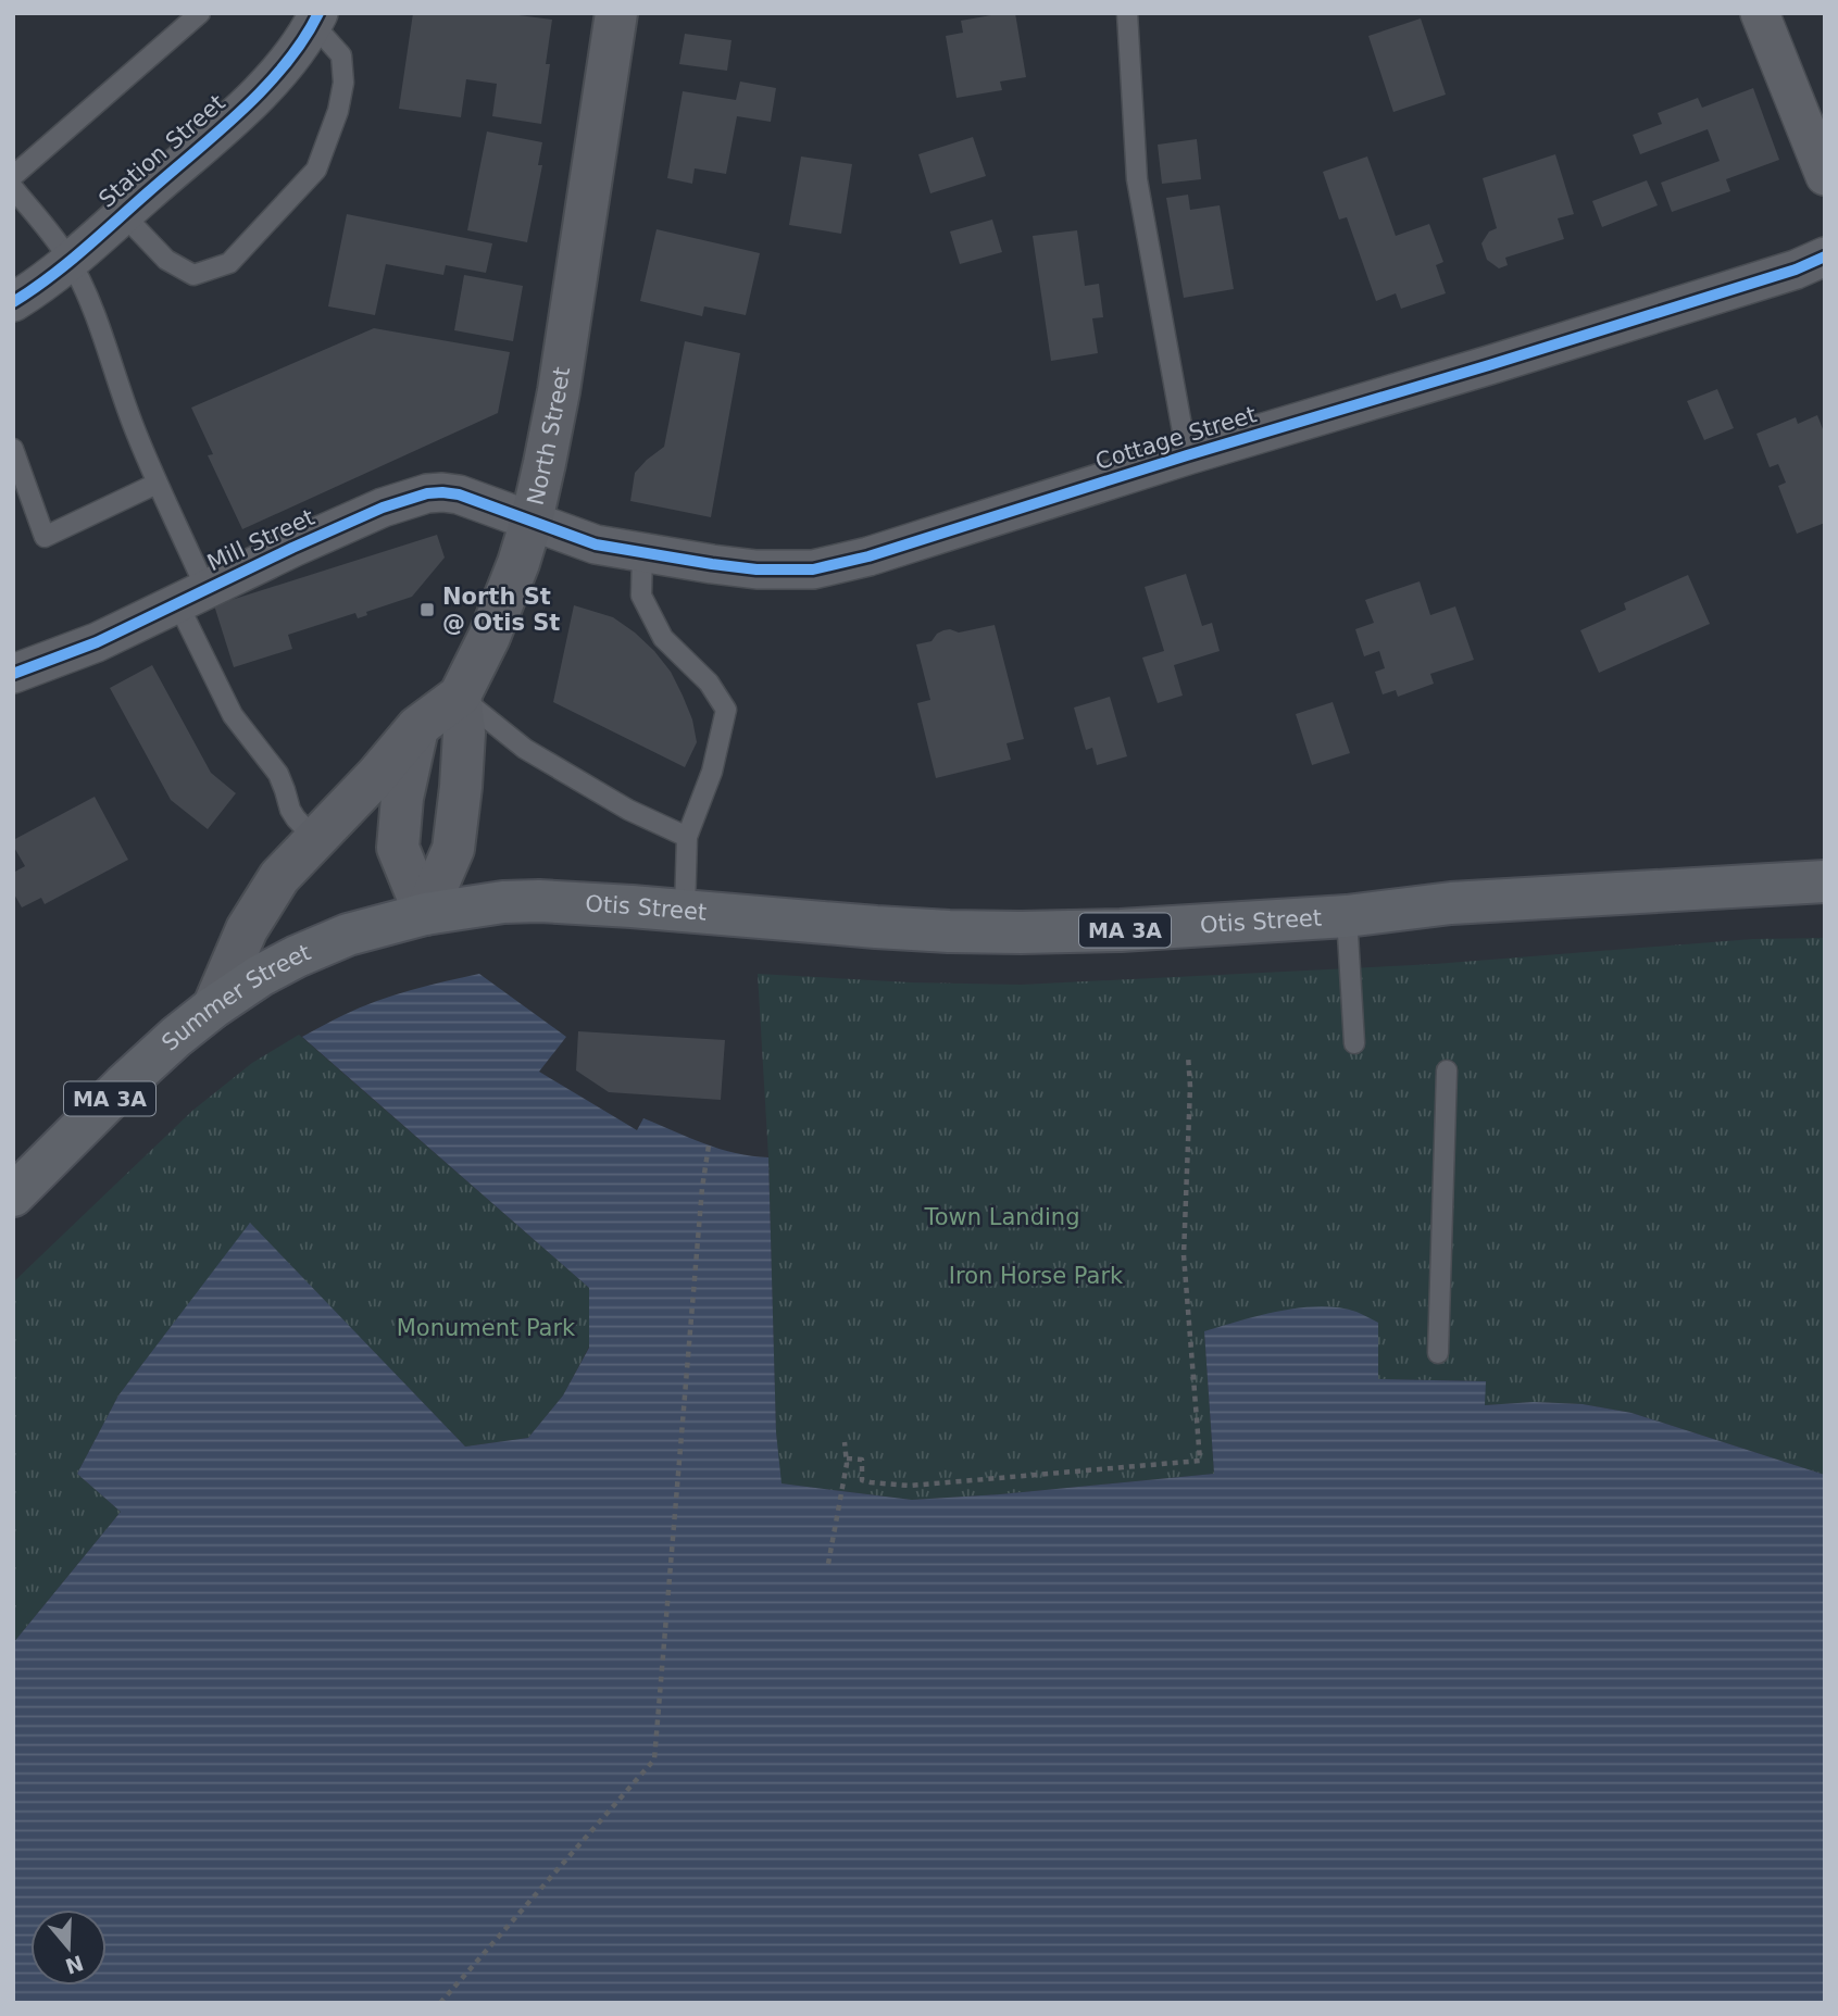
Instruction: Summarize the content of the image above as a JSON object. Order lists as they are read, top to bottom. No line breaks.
{"streets":{"main road":["North Street","Otis Street","MA 3A","Summer Street"],"street":["Station Street","Cottage Street","Mill Street"]},"crossings":[["North Street","Cottage Street"],["North Street","Mill Street"],["North Street","Summer Street"],["Cottage Street","Mill Street"],["Otis Street","Summer Street"]],"parks":["Town Landing","Iron Horse Park","Monument Park"],"places":{"transit":["North St @ Otis St"]},"north":"bottom"}
